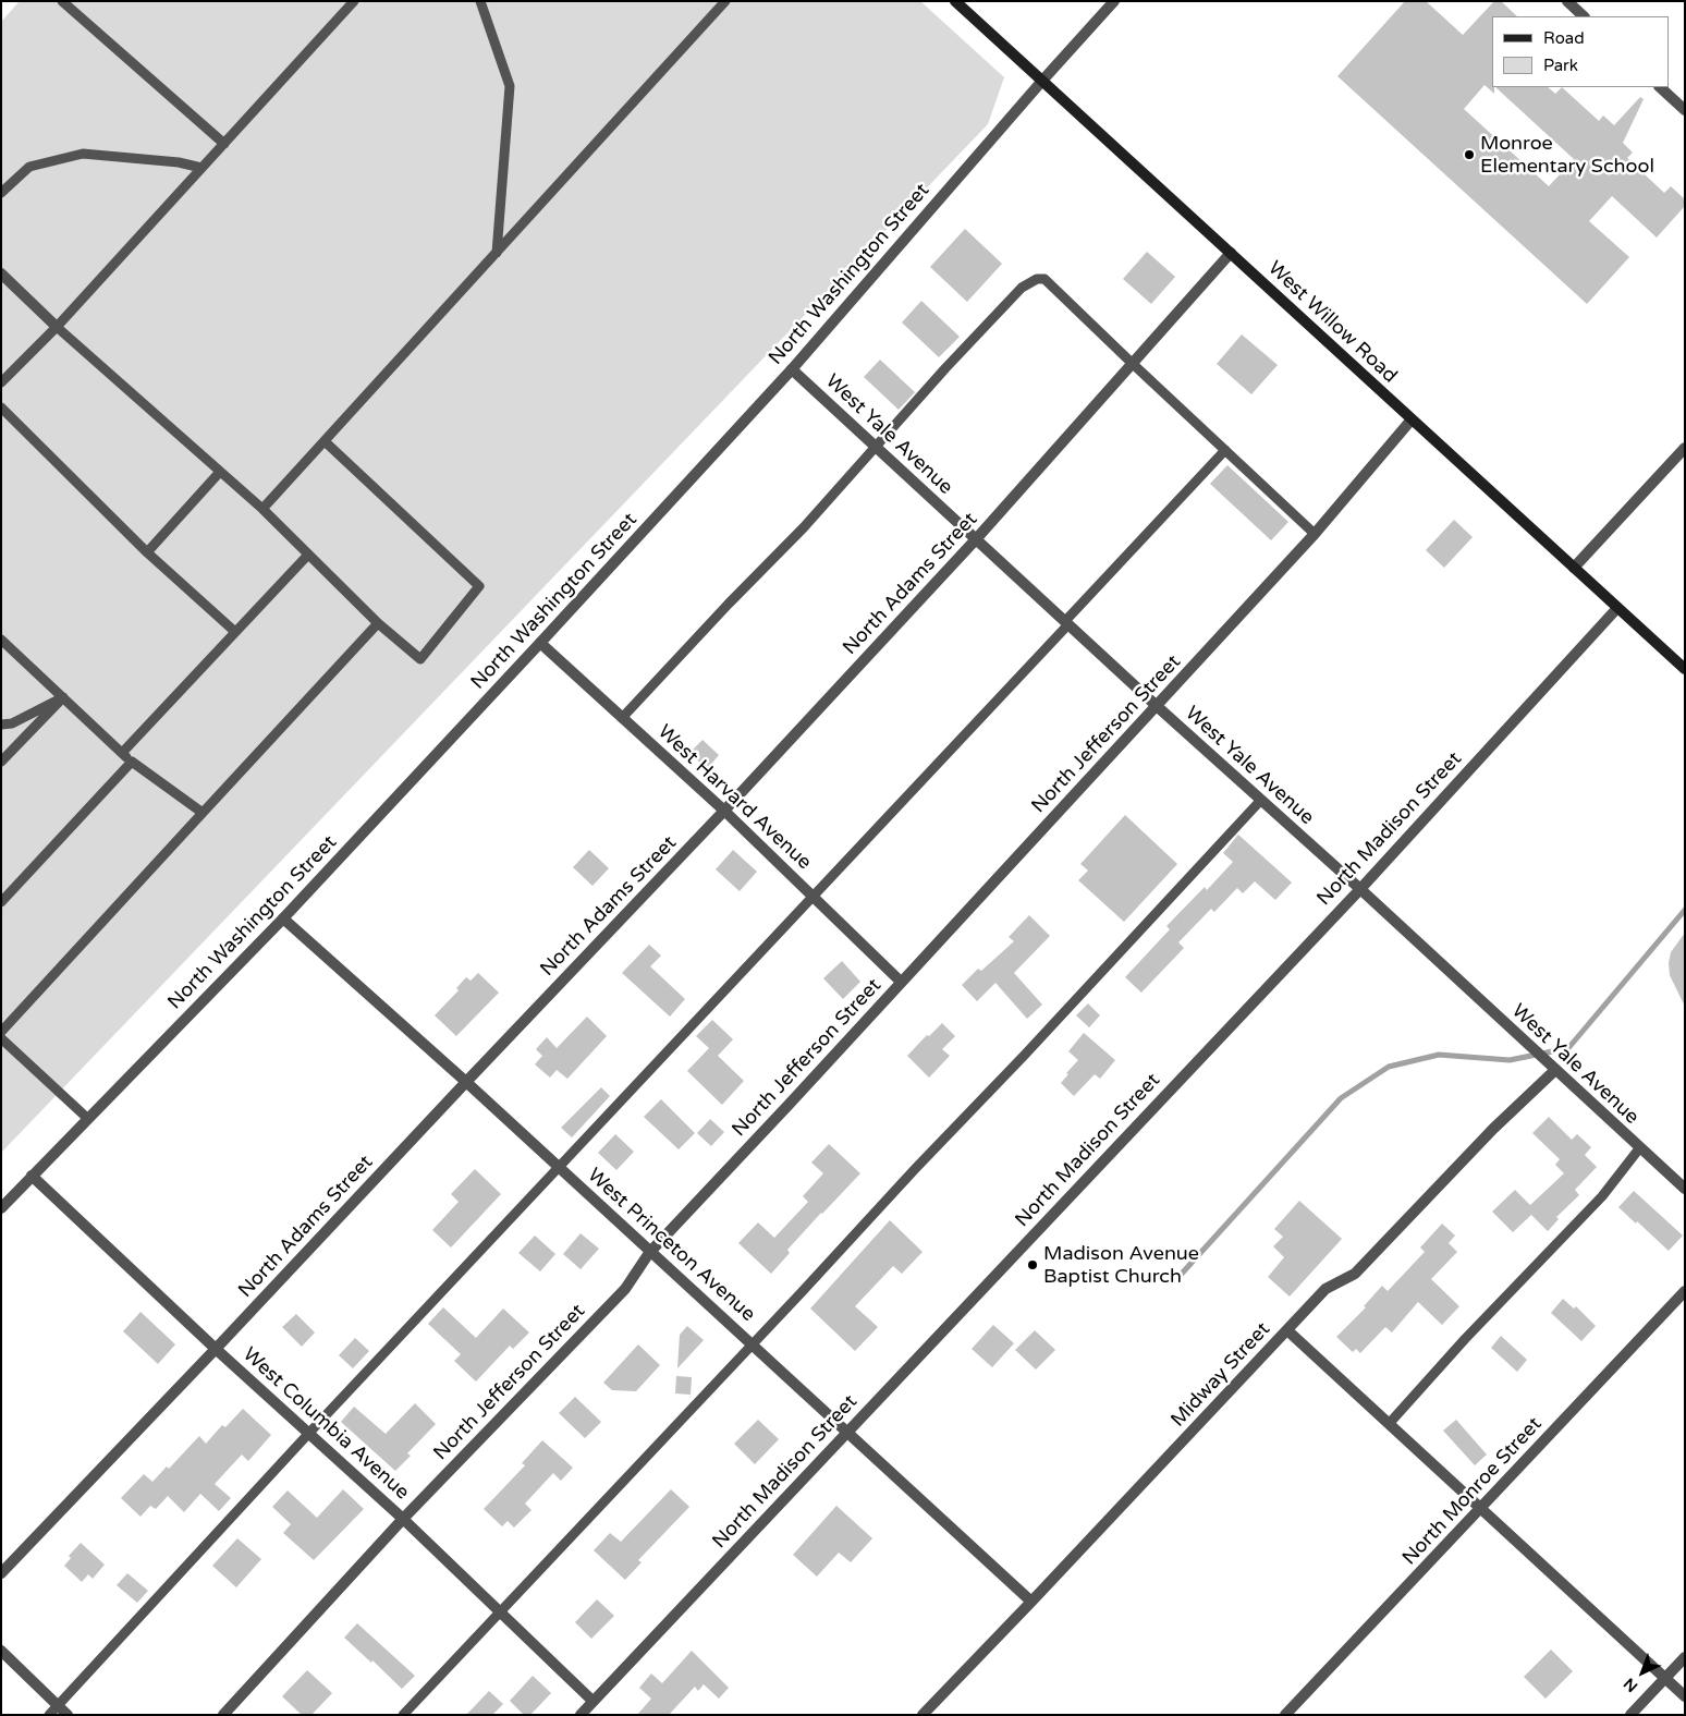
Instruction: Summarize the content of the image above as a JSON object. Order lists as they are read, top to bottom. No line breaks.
{"streets":{"main road":["West Willow Road"],"street":["North Washington Street","West Yale Avenue","North Adams Street","North Jefferson Street","West Harvard Avenue","North Madison Street","West Princeton Avenue","Midway Street","West Columbia Avenue","North Monroe Street"]},"crossings":[["North Washington Street","West Willow Road"],["North Washington Street","West Yale Avenue"],["North Washington Street","West Harvard Avenue"],["North Washington Street","West Princeton Avenue"],["North Washington Street","West Columbia Avenue"],["West Willow Road","North Adams Street"],["West Willow Road","North Jefferson Street"],["West Willow Road","North Madison Street"],["West Yale Avenue","North Adams Street"],["West Yale Avenue","North Jefferson Street"],["West Yale Avenue","North Madison Street"],["West Yale Avenue","Midway Street"],["North Adams Street","West Harvard Avenue"],["North Adams Street","West Princeton Avenue"],["North Adams Street","West Columbia Avenue"],["North Jefferson Street","West Harvard Avenue"],["North Jefferson Street","West Princeton Avenue"],["North Jefferson Street","West Columbia Avenue"],["North Madison Street","West Princeton Avenue"],["North Madison Street","West Columbia Avenue"],["West Princeton Avenue","Midway Street"]],"places":["Monroe Elementary School","Madison Avenue Baptist Church"],"legend":["Road","Park"],"north":"bottom left"}
